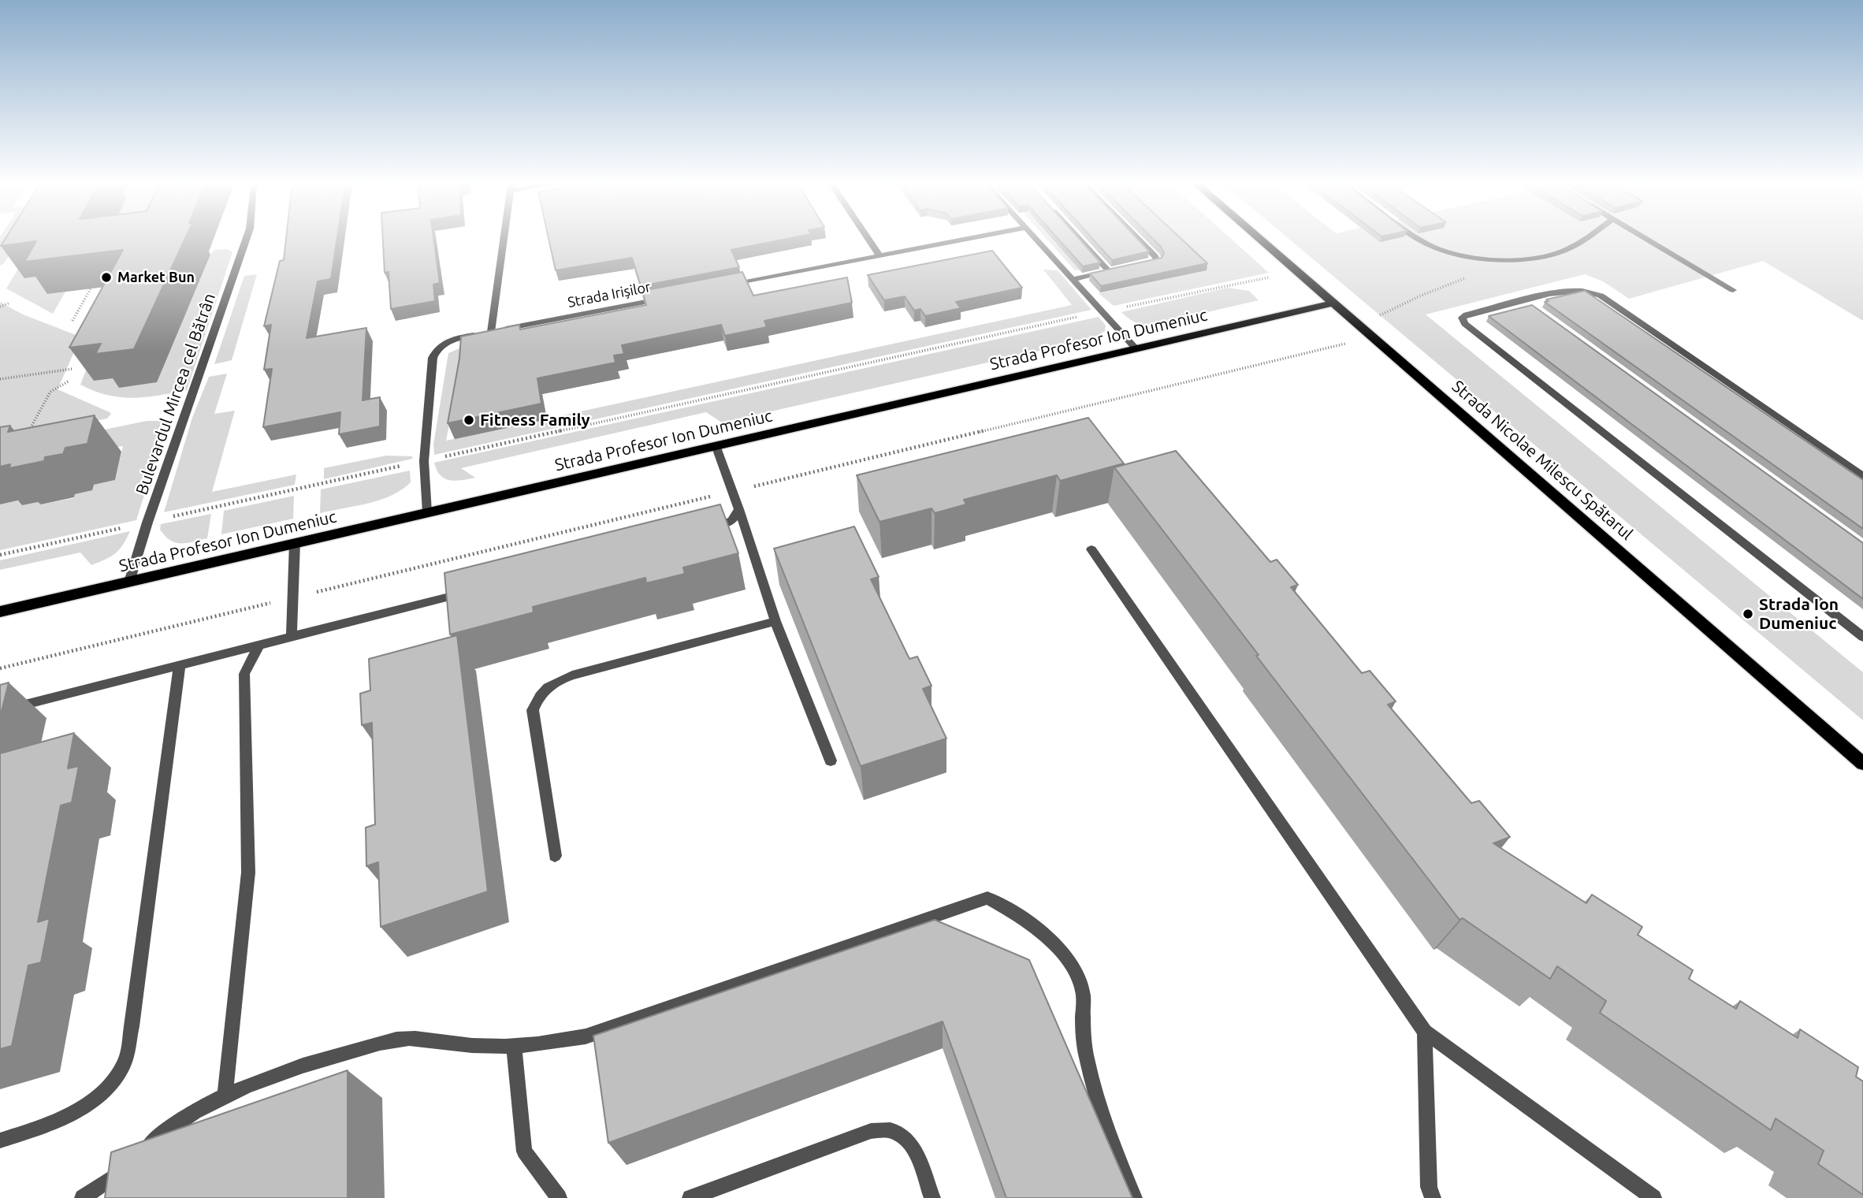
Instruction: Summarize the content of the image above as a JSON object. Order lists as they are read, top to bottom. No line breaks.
{"streets":{"main road":["Strada Profesor Ion Dumeniuc","Strada Nicolae Milescu Spătarul"],"street":["Strada Irișilor","Bulevardul Mircea cel Bătrân"]},"crossings":[["Strada Irișilor","Strada Profesor Ion Dumeniuc"],["Strada Profesor Ion Dumeniuc","Bulevardul Mircea cel Bătrân"],["Strada Profesor Ion Dumeniuc","Strada Nicolae Milescu Spătarul"]],"places":["Market Bun","Fitness Family","Strada Ion Dumeniuc"]}
